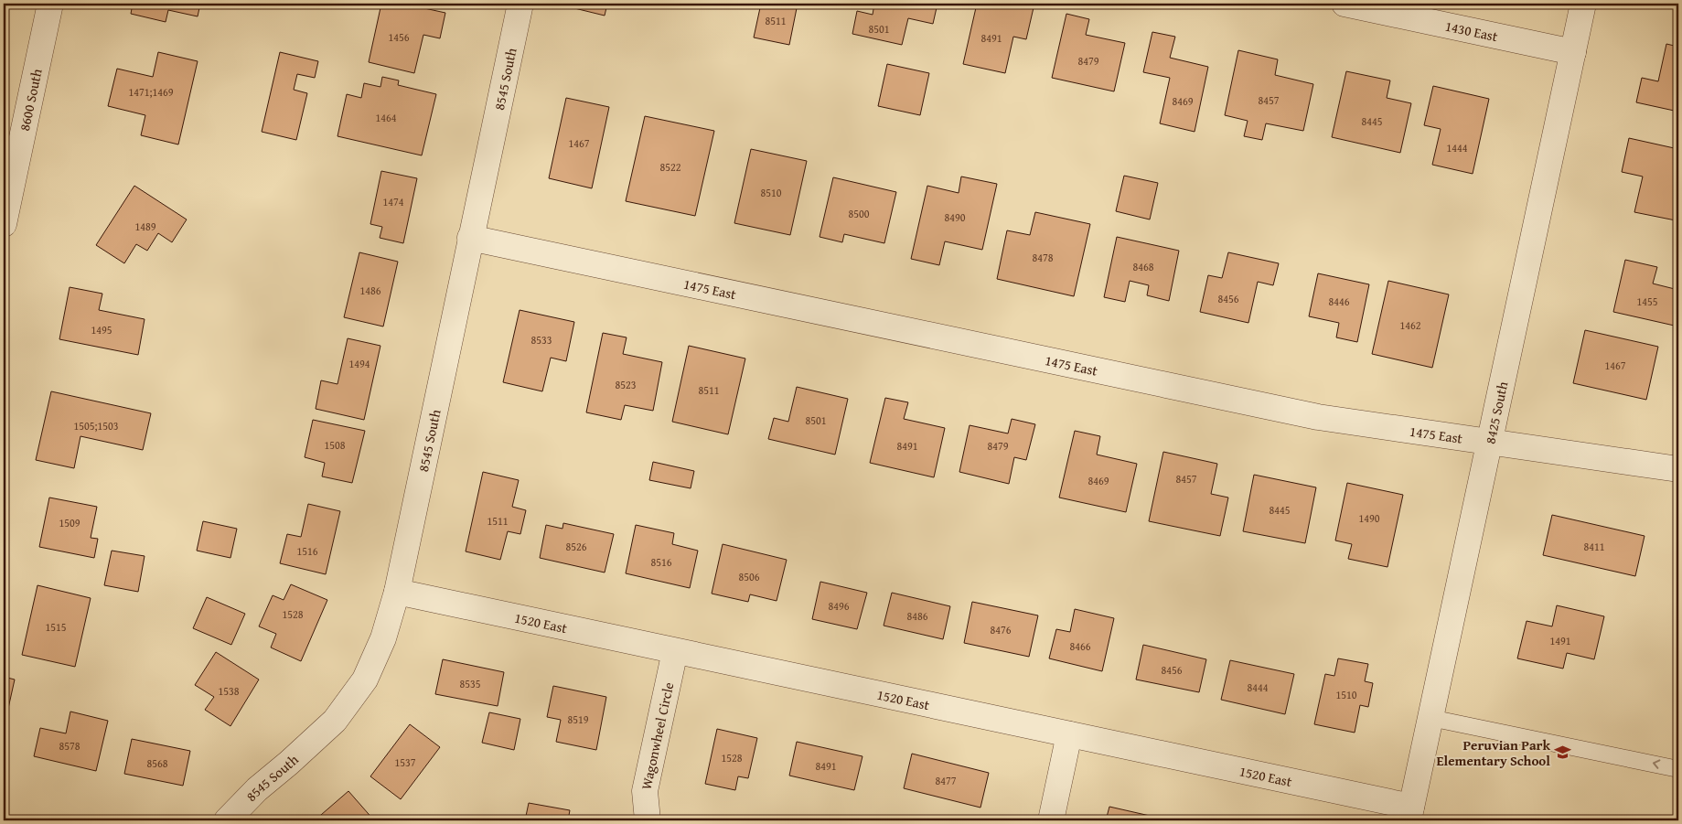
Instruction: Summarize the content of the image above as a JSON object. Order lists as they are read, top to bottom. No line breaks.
{"streets":{"street":["1430 East","8545 South","8600 South","1475 East","8425 South","1520 East","Wagonwheel Circle"]},"crossings":[["1430 East","8425 South"],["8545 South","1475 East"],["8545 South","1520 East"],["1475 East","8425 South"],["8425 South","1520 East"],["1520 East","Wagonwheel Circle"]],"places":{"school or university":["Peruvian Park Elementary School"]},"house_numbers":["8511","8501","1456","8491","8479","1471;1469","8457","8469","1464","8445","1467","1444","8522","8510","1474","8500","8490","1489","8478","8468","1486","8456","8446","1455","1462","1495","8533","1494","1467","8523","8511","8501","1505;1503","1508","8491","8479","8457","8469","8445","1490","1511","1509","8526","8411","1516","8516","8506","8496","1528","8486","1515","8476","1491","8466","8456","8535","8444","1538","1510","8519","8578","1528","1537","8568","8491","8477"]}
